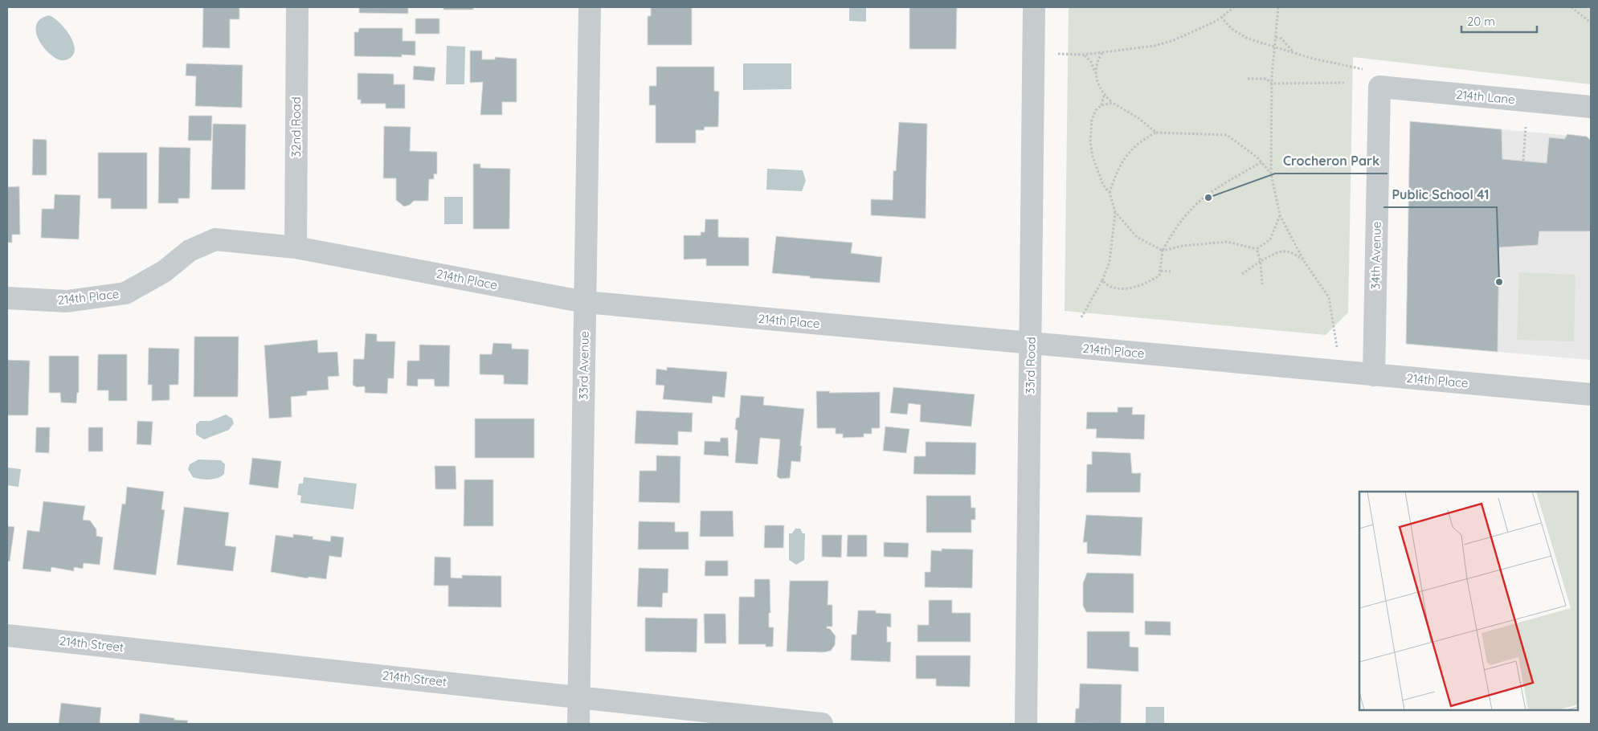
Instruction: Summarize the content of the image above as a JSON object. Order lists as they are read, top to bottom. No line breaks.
{"streets":{"street":["214th Lane","32nd Road","34th Avenue","214th Place","33rd Avenue","33rd Road","214th Street"]},"crossings":[["214th Lane","34th Avenue"],["32nd Road","214th Place"],["34th Avenue","214th Place"],["214th Place","33rd Avenue"],["214th Place","33rd Road"],["33rd Avenue","214th Street"]],"places":["Crocheron Park","Public School 41"],"scale_bar":"20 m"}
